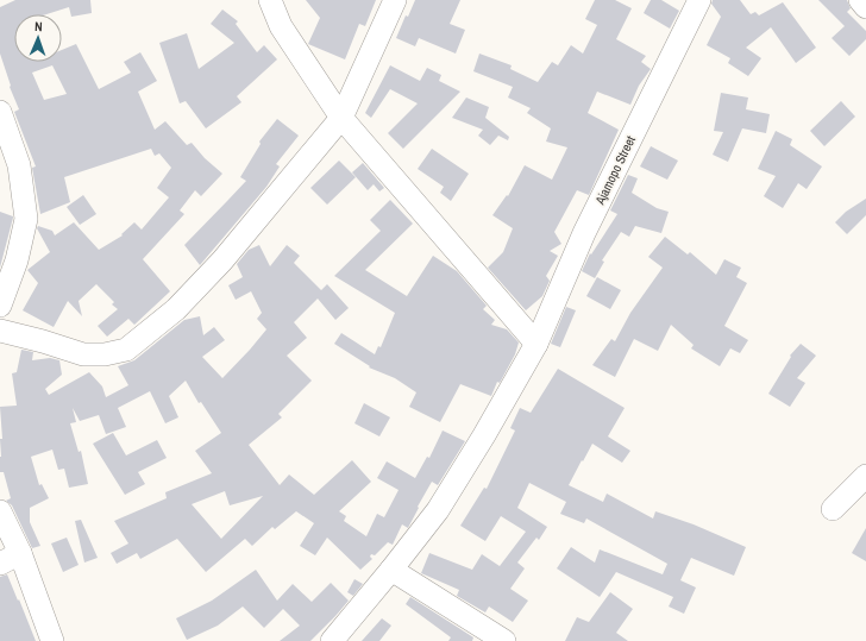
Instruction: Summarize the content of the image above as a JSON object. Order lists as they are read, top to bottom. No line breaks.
{"streets":{"street":["Ajamopo Street"]},"north":"top"}
